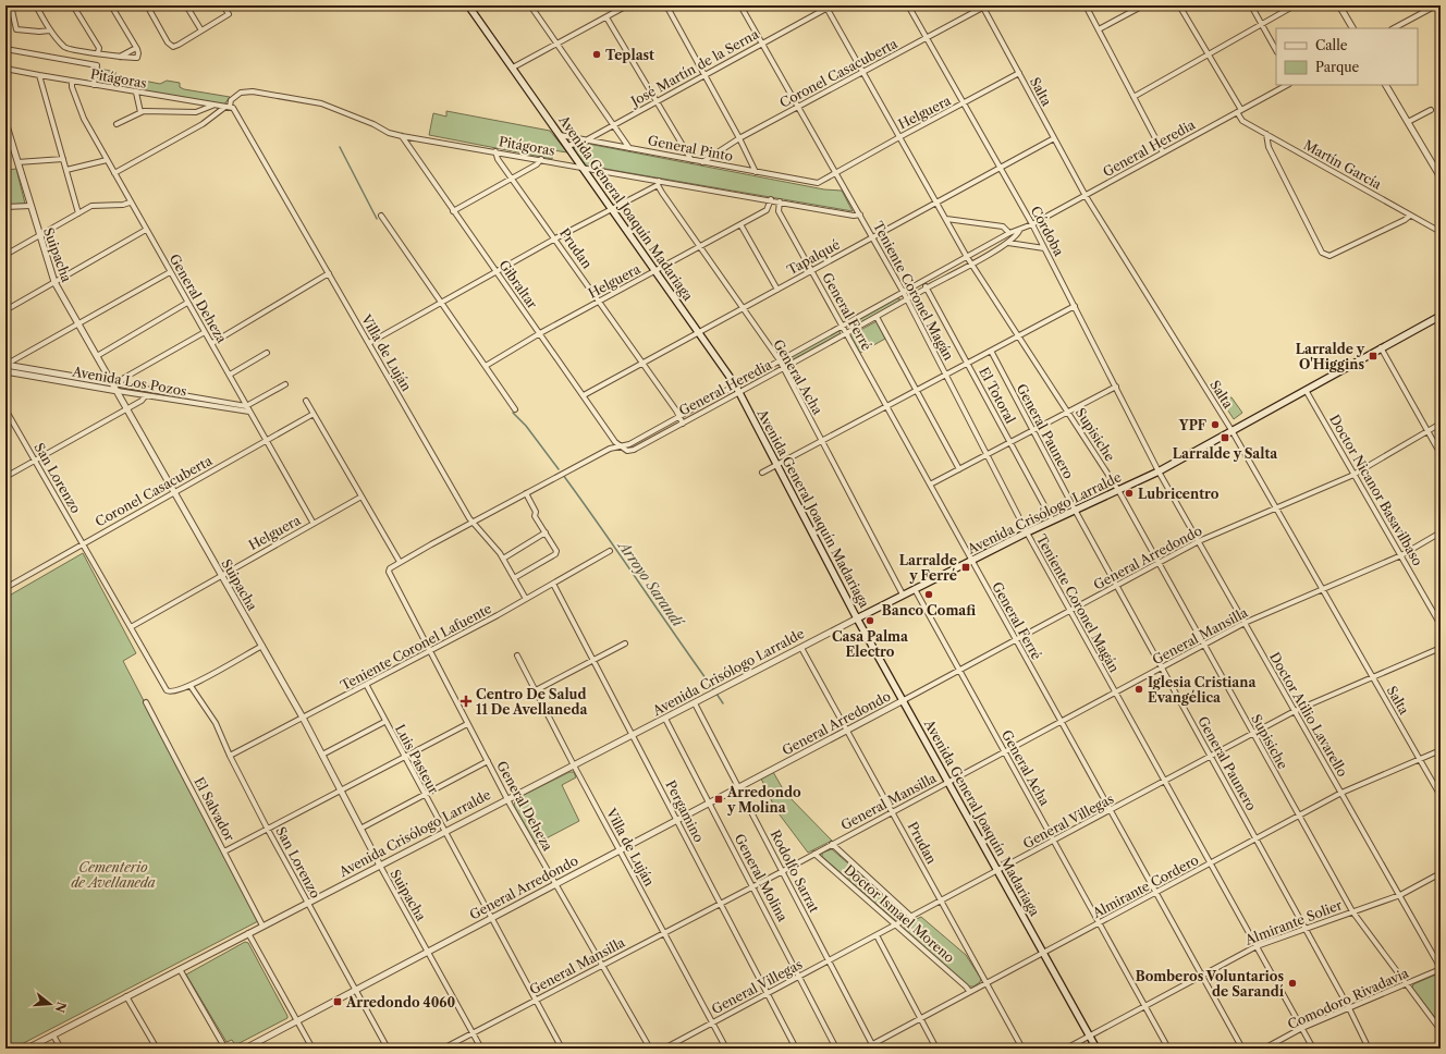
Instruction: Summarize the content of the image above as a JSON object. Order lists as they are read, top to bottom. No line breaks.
{"streets":{"main road":["Avenida General Joaquín Madariaga","Avenida Crisólogo Larralde"],"street":["José Martín de la Serna","Coronel Casacuberta","Pitágoras","Salta","Helguera","General Pinto","General Heredia","Martín García","Córdoba","Prudan","Suipacha","Tapalqué","Gibraltar","Teniente Coronel Magán","General Deheza","General Ferré","Villa de Luján","General Acha","Avenida Los Pozos","El Totoral","General Paunero","Supisiche","San Lorenzo","Doctor Nicanor Basavilbaso","General Arredondo","General Mansilla","Teniente Coronel Lafuente","Doctor Atilio Lavarello","Luis Pasteur","El Salvador","Pergamino","General Villegas","Rodolfo Sarrat","General Molina","Almirante Cordero","Doctor Ismael Moreno","Almirante Solier","Comodoro Rivadavia"]},"crossings":[["José Martín de la Serna","General Pinto"],["José Martín de la Serna","Avenida General Joaquín Madariaga"],["José Martín de la Serna","Teniente Coronel Magán"],["Coronel Casacuberta","Salta"],["Coronel Casacuberta","General Pinto"],["Coronel Casacuberta","Córdoba"],["Coronel Casacuberta","Suipacha"],["Coronel Casacuberta","Teniente Coronel Magán"],["Coronel Casacuberta","General Deheza"],["Coronel Casacuberta","San Lorenzo"],["Pitágoras","Helguera"],["Pitágoras","Avenida General Joaquín Madariaga"],["Pitágoras","Prudan"],["Pitágoras","Gibraltar"],["Pitágoras","Teniente Coronel Magán"],["Pitágoras","General Deheza"],["Pitágoras","General Ferré"],["Pitágoras","Villa de Luján"],["Pitágoras","General Acha"],["Salta","Helguera"],["Salta","General Heredia"],["Salta","Tapalqué"],["Salta","Avenida Crisólogo Larralde"],["Salta","General Arredondo"],["Salta","General Mansilla"],["Salta","General Villegas"],["Salta","Almirante Cordero"],["Helguera","General Pinto"],["Helguera","Avenida General Joaquín Madariaga"],["Helguera","Córdoba"],["Helguera","Prudan"],["Helguera","Suipacha"],["Helguera","Gibraltar"],["Helguera","Teniente Coronel Magán"],["Helguera","General Deheza"],["Helguera","General Acha"],["Helguera","San Lorenzo"],["General Pinto","Avenida General Joaquín Madariaga"],["General Heredia","Martín García"],["General Heredia","Avenida General Joaquín Madariaga"],["General Heredia","Córdoba"],["General Heredia","Prudan"],["General Heredia","Gibraltar"],["General Heredia","Teniente Coronel Magán"],["General Heredia","General Deheza"],["General Heredia","General Ferré"],["General Heredia","Villa de Luján"],["General Heredia","General Acha"],["General Heredia","El Totoral"],["General Heredia","Supisiche"],["Avenida General Joaquín Madariaga","Tapalqué"],["Avenida General Joaquín Madariaga","Avenida Crisólogo Larralde"],["Avenida General Joaquín Madariaga","General Arredondo"],["Avenida General Joaquín Madariaga","General Mansilla"],["Avenida General Joaquín Madariaga","General Villegas"],["Avenida General Joaquín Madariaga","Almirante Cordero"],["Avenida General Joaquín Madariaga","Almirante Solier"],["Córdoba","Tapalqué"],["Córdoba","Avenida Crisólogo Larralde"],["Córdoba","Doctor Atilio Lavarello"],["Prudan","Tapalqué"],["Prudan","Avenida Crisólogo Larralde"],["Prudan","General Arredondo"],["Prudan","General Mansilla"],["Prudan","General Villegas"],["Prudan","Almirante Cordero"],["Suipacha","Avenida Los Pozos"],["Suipacha","Avenida Crisólogo Larralde"],["Suipacha","General Arredondo"],["Suipacha","General Mansilla"],["Suipacha","Teniente Coronel Lafuente"],["Tapalqué","Gibraltar"],["Tapalqué","Teniente Coronel Magán"],["Tapalqué","General Ferré"],["Tapalqué","General Acha"],["Teniente Coronel Magán","Avenida Crisólogo Larralde"],["Teniente Coronel Magán","General Arredondo"],["Teniente Coronel Magán","General Mansilla"],["Teniente Coronel Magán","General Villegas"],["Teniente Coronel Magán","Almirante Cordero"],["Teniente Coronel Magán","Almirante Solier"],["Teniente Coronel Magán","Comodoro Rivadavia"],["General Deheza","Avenida Los Pozos"],["General Deheza","Avenida Crisólogo Larralde"],["General Deheza","General Arredondo"],["General Deheza","General Mansilla"],["General Deheza","Teniente Coronel Lafuente"],["General Ferré","Avenida Crisólogo Larralde"],["General Ferré","General Arredondo"],["General Ferré","General Mansilla"],["General Ferré","General Villegas"],["General Ferré","Almirante Cordero"],["General Ferré","Almirante Solier"],["Villa de Luján","Avenida Crisólogo Larralde"],["Villa de Luján","General Arredondo"],["Villa de Luján","General Mansilla"],["Villa de Luján","Teniente Coronel Lafuente"],["Villa de Luján","General Villegas"],["General Acha","Avenida Crisólogo Larralde"],["General Acha","General Arredondo"],["General Acha","General Mansilla"],["General Acha","General Villegas"],["General Acha","Almirante Cordero"],["General Acha","Almirante Solier"],["El Totoral","Avenida Crisólogo Larralde"],["General Paunero","Avenida Crisólogo Larralde"],["General Paunero","General Arredondo"],["General Paunero","General Mansilla"],["General Paunero","General Villegas"],["General Paunero","Almirante Cordero"],["General Paunero","Almirante Solier"],["General Paunero","Comodoro Rivadavia"],["Supisiche","Avenida Crisólogo Larralde"],["Supisiche","General Arredondo"],["Supisiche","General Mansilla"],["Supisiche","General Villegas"],["Supisiche","Almirante Cordero"],["Supisiche","Almirante Solier"],["Supisiche","Comodoro Rivadavia"],["San Lorenzo","Avenida Crisólogo Larralde"],["San Lorenzo","General Arredondo"],["San Lorenzo","Teniente Coronel Lafuente"],["Doctor Nicanor Basavilbaso","Avenida Crisólogo Larralde"],["Doctor Nicanor Basavilbaso","General Arredondo"],["Doctor Nicanor Basavilbaso","General Mansilla"],["Avenida Crisólogo Larralde","Doctor Atilio Lavarello"],["Avenida Crisólogo Larralde","Luis Pasteur"],["Avenida Crisólogo Larralde","El Salvador"],["Avenida Crisólogo Larralde","Pergamino"],["Avenida Crisólogo Larralde","Rodolfo Sarrat"],["Avenida Crisólogo Larralde","General Molina"],["General Arredondo","Doctor Atilio Lavarello"],["General Arredondo","Luis Pasteur"],["General Arredondo","Pergamino"],["General Arredondo","Rodolfo Sarrat"],["General Arredondo","General Molina"],["General Mansilla","Doctor Atilio Lavarello"],["General Mansilla","Luis Pasteur"],["General Mansilla","Pergamino"],["General Mansilla","Rodolfo Sarrat"],["General Mansilla","General Molina"],["General Mansilla","Doctor Ismael Moreno"],["Teniente Coronel Lafuente","Luis Pasteur"],["Teniente Coronel Lafuente","Pergamino"],["Doctor Atilio Lavarello","General Villegas"],["Doctor Atilio Lavarello","Almirante Cordero"],["Doctor Atilio Lavarello","Almirante Solier"],["Doctor Atilio Lavarello","Comodoro Rivadavia"],["Pergamino","General Villegas"],["General Villegas","Rodolfo Sarrat"],["General Villegas","General Molina"],["General Villegas","Doctor Ismael Moreno"],["Rodolfo Sarrat","Almirante Cordero"],["Almirante Cordero","Doctor Ismael Moreno"]],"water":["Arroyo Sarandí"],"parks":["Cementerio de Avellaneda"],"places":{"other":["Teplast","YPF","Lubricentro","Banco Comafi","Casa Palma Electro","Iglesia Cristiana Evangélica","Bomberos Voluntarios de Sarandí"],"transit":["Larralde y O'Higgins","Larralde y Salta","Larralde y Ferré","Arredondo y Molina","Arredondo 4060"],"health":["Centro De Salud 11 De Avellaneda"]},"legend":["Calle","Parque"],"north":"right"}
